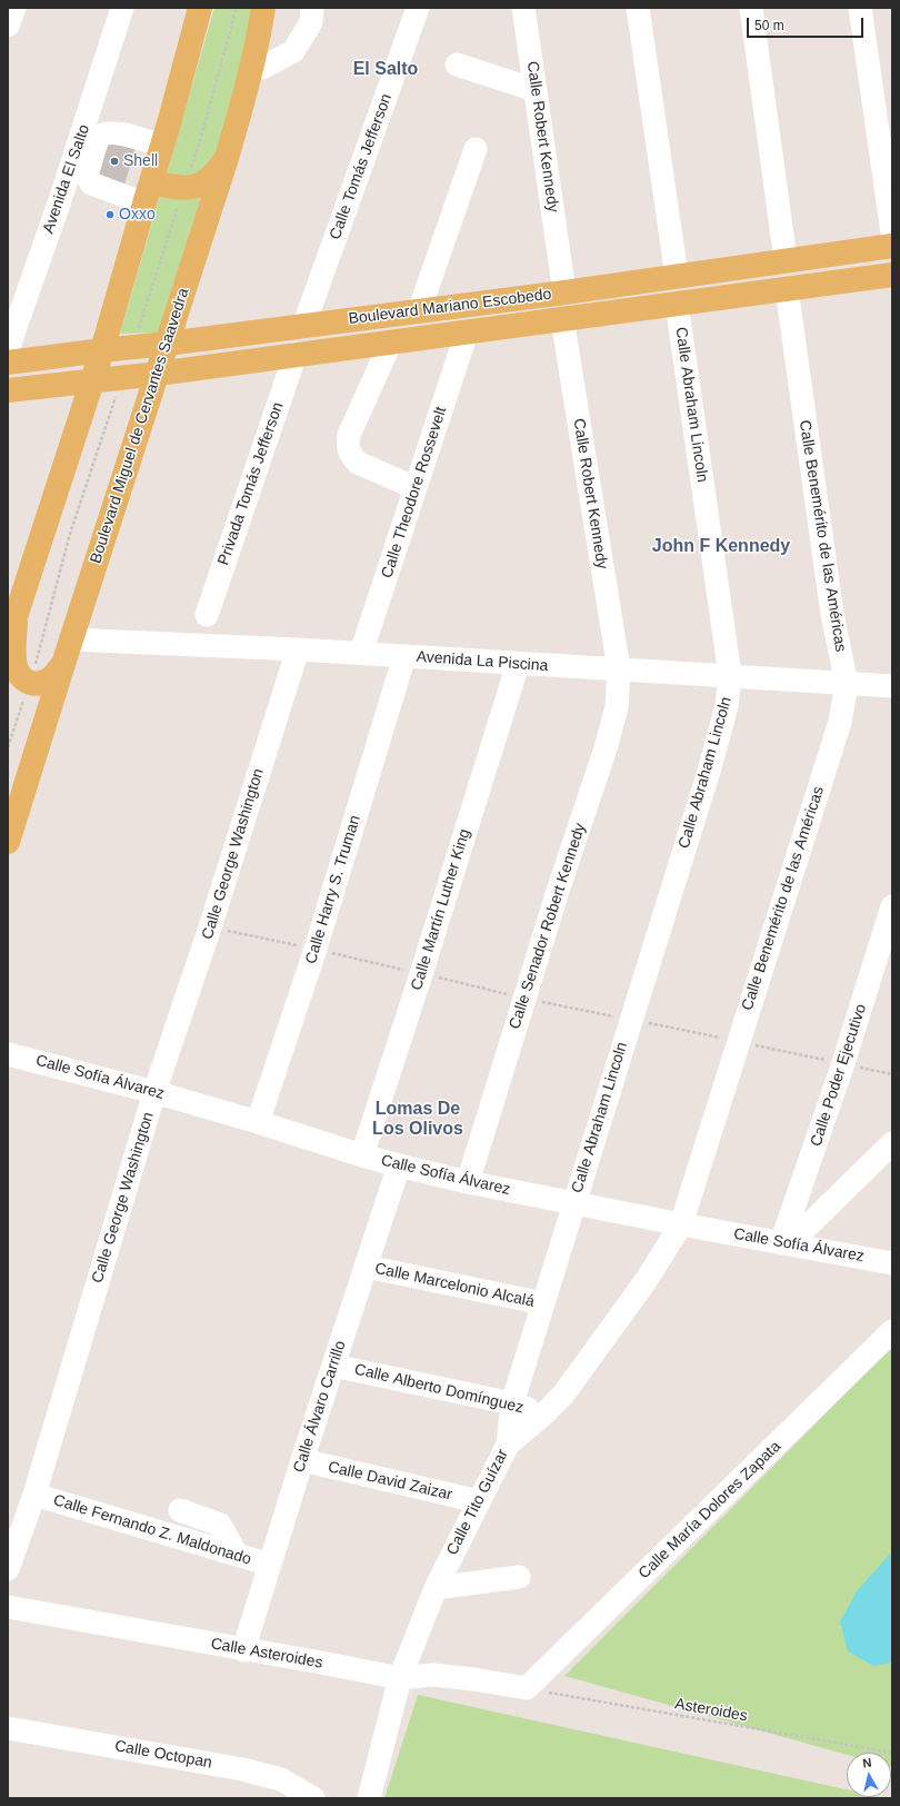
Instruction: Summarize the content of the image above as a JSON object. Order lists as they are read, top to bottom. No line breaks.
{"streets":{"main road":["Boulevard Mariano Escobedo","Boulevard Miguel de Cervantes Saavedra"],"street":["Calle Robert Kennedy","Calle Tomás Jefferson","Avenida El Salto","Calle Abraham Lincoln","Privada Tomás Jefferson","Calle Theodore Rossevelt","Calle Benemérito de las Américas","Avenida La Piscina","Calle George Washington","Calle Harry S. Truman","Calle Martín Luther King","Calle Senador Robert Kennedy","Calle Poder Ejecutivo","Calle Sofía Álvarez","Calle Marcelonio Alcalá","Calle Alberto Domínguez","Calle Álvaro Carrillo","Calle David Zaizar","Calle Tito Guízar","Calle María Dolores Zapata","Calle Fernando Z. Maldonado","Calle Asteroides","Calle Octopan"],"path":["Asteroides"]},"crossings":[["Calle Robert Kennedy","Boulevard Mariano Escobedo"],["Calle Robert Kennedy","Avenida La Piscina"],["Calle Robert Kennedy","Calle Senador Robert Kennedy"],["Calle Tomás Jefferson","Boulevard Mariano Escobedo"],["Boulevard Mariano Escobedo","Calle Abraham Lincoln"],["Boulevard Mariano Escobedo","Boulevard Miguel de Cervantes Saavedra"],["Boulevard Mariano Escobedo","Privada Tomás Jefferson"],["Boulevard Mariano Escobedo","Calle Theodore Rossevelt"],["Boulevard Mariano Escobedo","Calle Benemérito de las Américas"],["Calle Abraham Lincoln","Avenida La Piscina"],["Calle Abraham Lincoln","Calle Sofía Álvarez"],["Calle Abraham Lincoln","Calle Tito Guízar"],["Boulevard Miguel de Cervantes Saavedra","Avenida La Piscina"],["Calle Theodore Rossevelt","Avenida La Piscina"],["Calle Benemérito de las Américas","Avenida La Piscina"],["Calle Benemérito de las Américas","Calle Sofía Álvarez"],["Calle Benemérito de las Américas","Calle Alberto Domínguez"],["Calle Benemérito de las Américas","Calle Tito Guízar"],["Avenida La Piscina","Calle George Washington"],["Avenida La Piscina","Calle Harry S. Truman"],["Avenida La Piscina","Calle Martín Luther King"],["Avenida La Piscina","Calle Senador Robert Kennedy"],["Calle George Washington","Calle Sofía Álvarez"],["Calle George Washington","Calle Fernando Z. Maldonado"],["Calle Harry S. Truman","Calle Sofía Álvarez"],["Calle Martín Luther King","Calle Sofía Álvarez"],["Calle Senador Robert Kennedy","Calle Sofía Álvarez"],["Calle Poder Ejecutivo","Calle Sofía Álvarez"],["Calle Sofía Álvarez","Calle Álvaro Carrillo"],["Calle Sofía Álvarez","Calle Tito Guízar"],["Calle Marcelonio Alcalá","Calle Álvaro Carrillo"],["Calle Marcelonio Alcalá","Calle Tito Guízar"],["Calle Alberto Domínguez","Calle Álvaro Carrillo"],["Calle Alberto Domínguez","Calle Tito Guízar"],["Calle Álvaro Carrillo","Calle David Zaizar"],["Calle Álvaro Carrillo","Calle Fernando Z. Maldonado"],["Calle Álvaro Carrillo","Calle Asteroides"],["Calle David Zaizar","Calle Tito Guízar"],["Calle Tito Guízar","Calle Asteroides"],["Calle María Dolores Zapata","Calle Asteroides"],["Calle María Dolores Zapata","Asteroides"],["Calle Asteroides","Asteroides"]],"districts":["El Salto","John F Kennedy","Lomas De Los Olivos"],"places":["Shell","Oxxo"],"scale_bar":"50 m","north":"top"}
